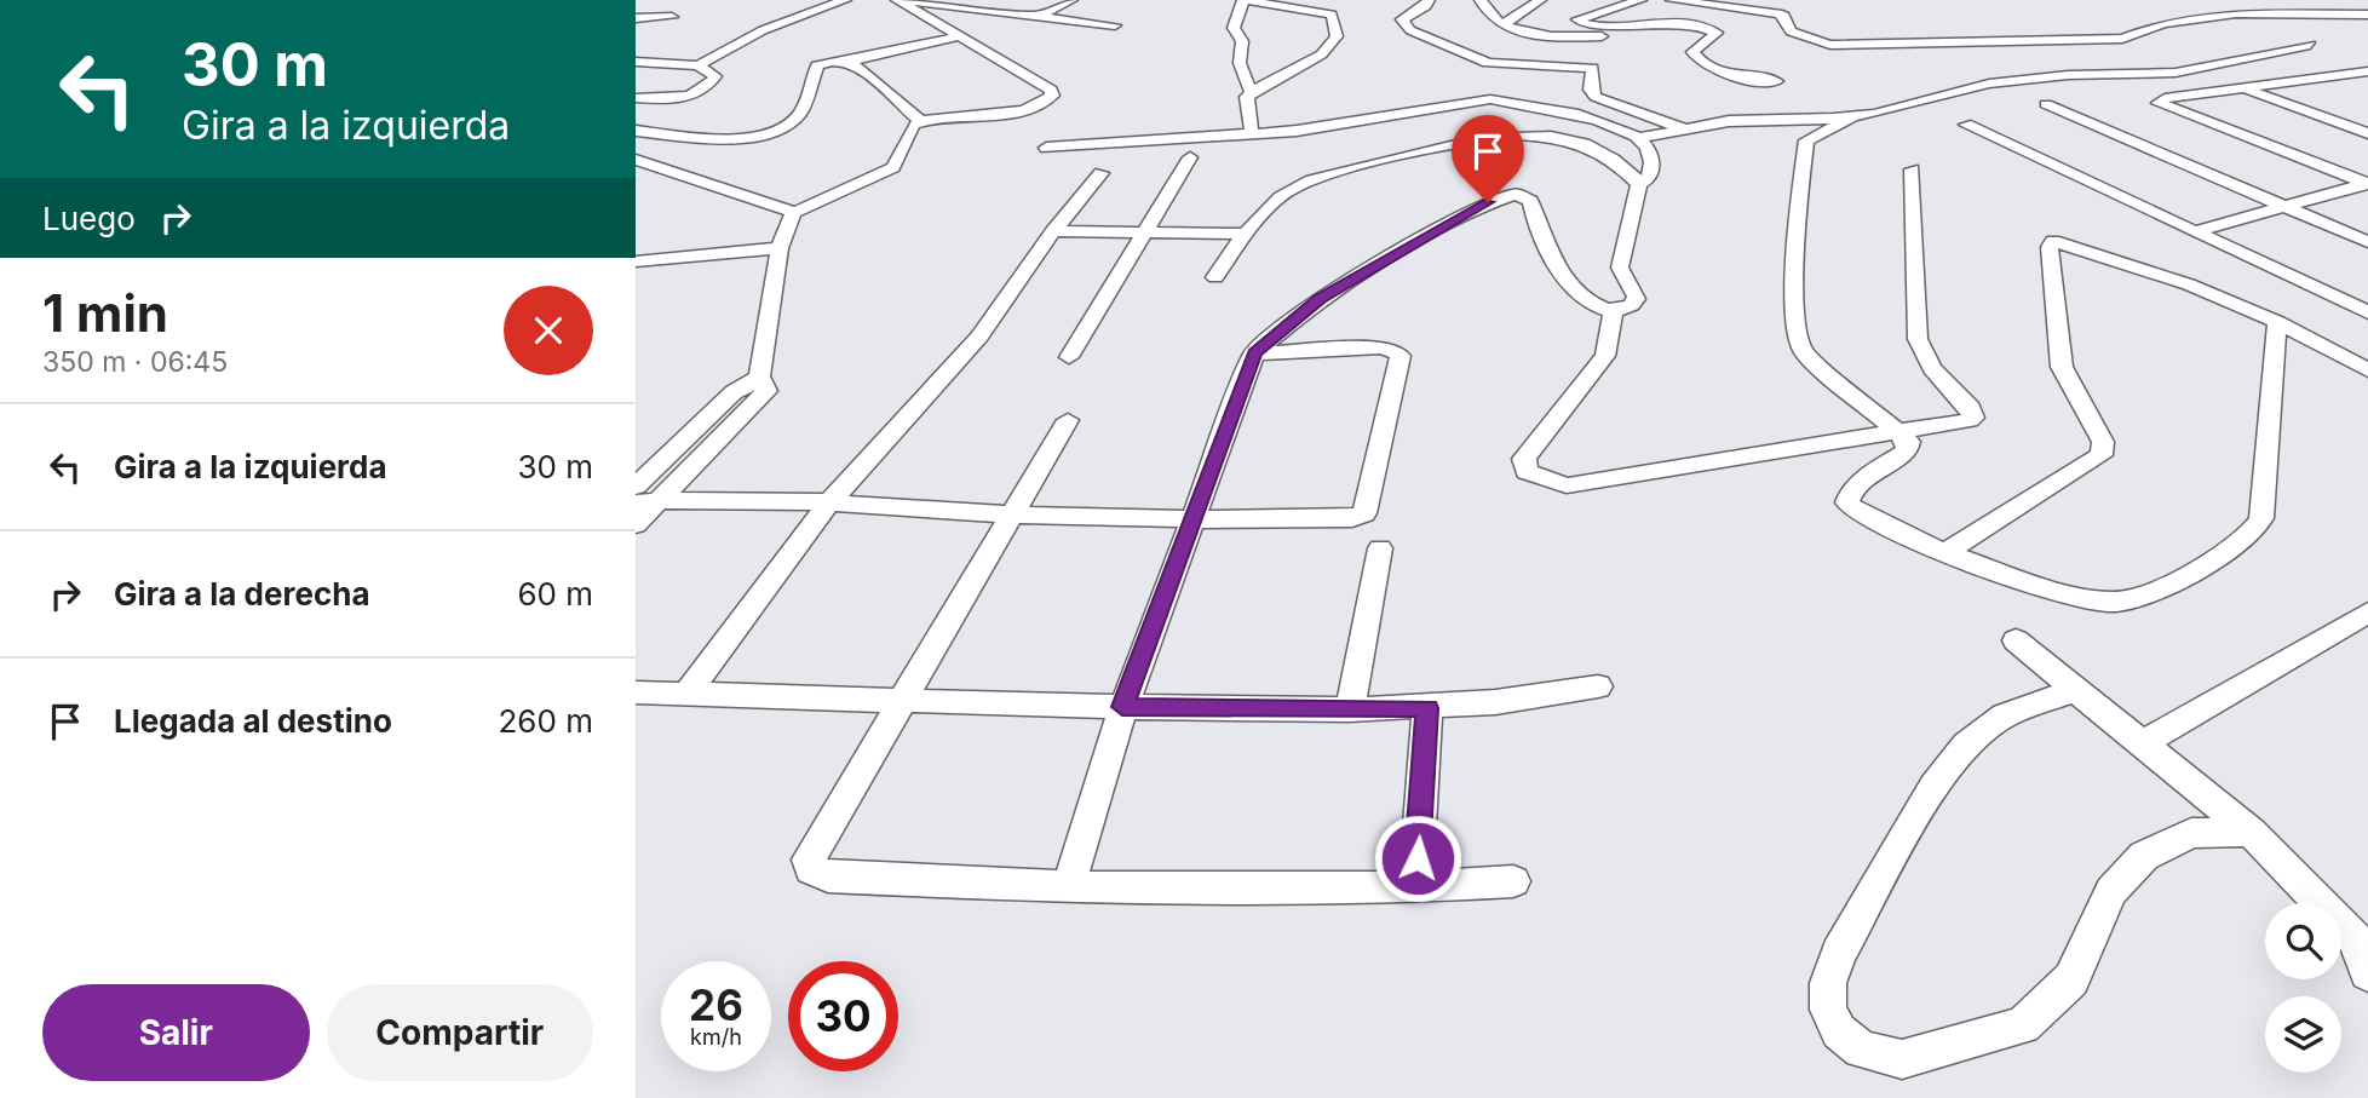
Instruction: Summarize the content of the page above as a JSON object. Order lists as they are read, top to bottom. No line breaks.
{"page":{"turn":["30 m","Gira a la izquierda"],"then":"Luego","heading":["1 min","350 m · 06:45"],"list":[{"name":"Gira a la izquierda","value":"30 m"},{"name":"Gira a la derecha","value":"60 m"},{"name":"Llegada al destino","value":"260 m"}],"speed":"26 km/h","limit":"30","buttons":["Salir","Compartir"]}}
